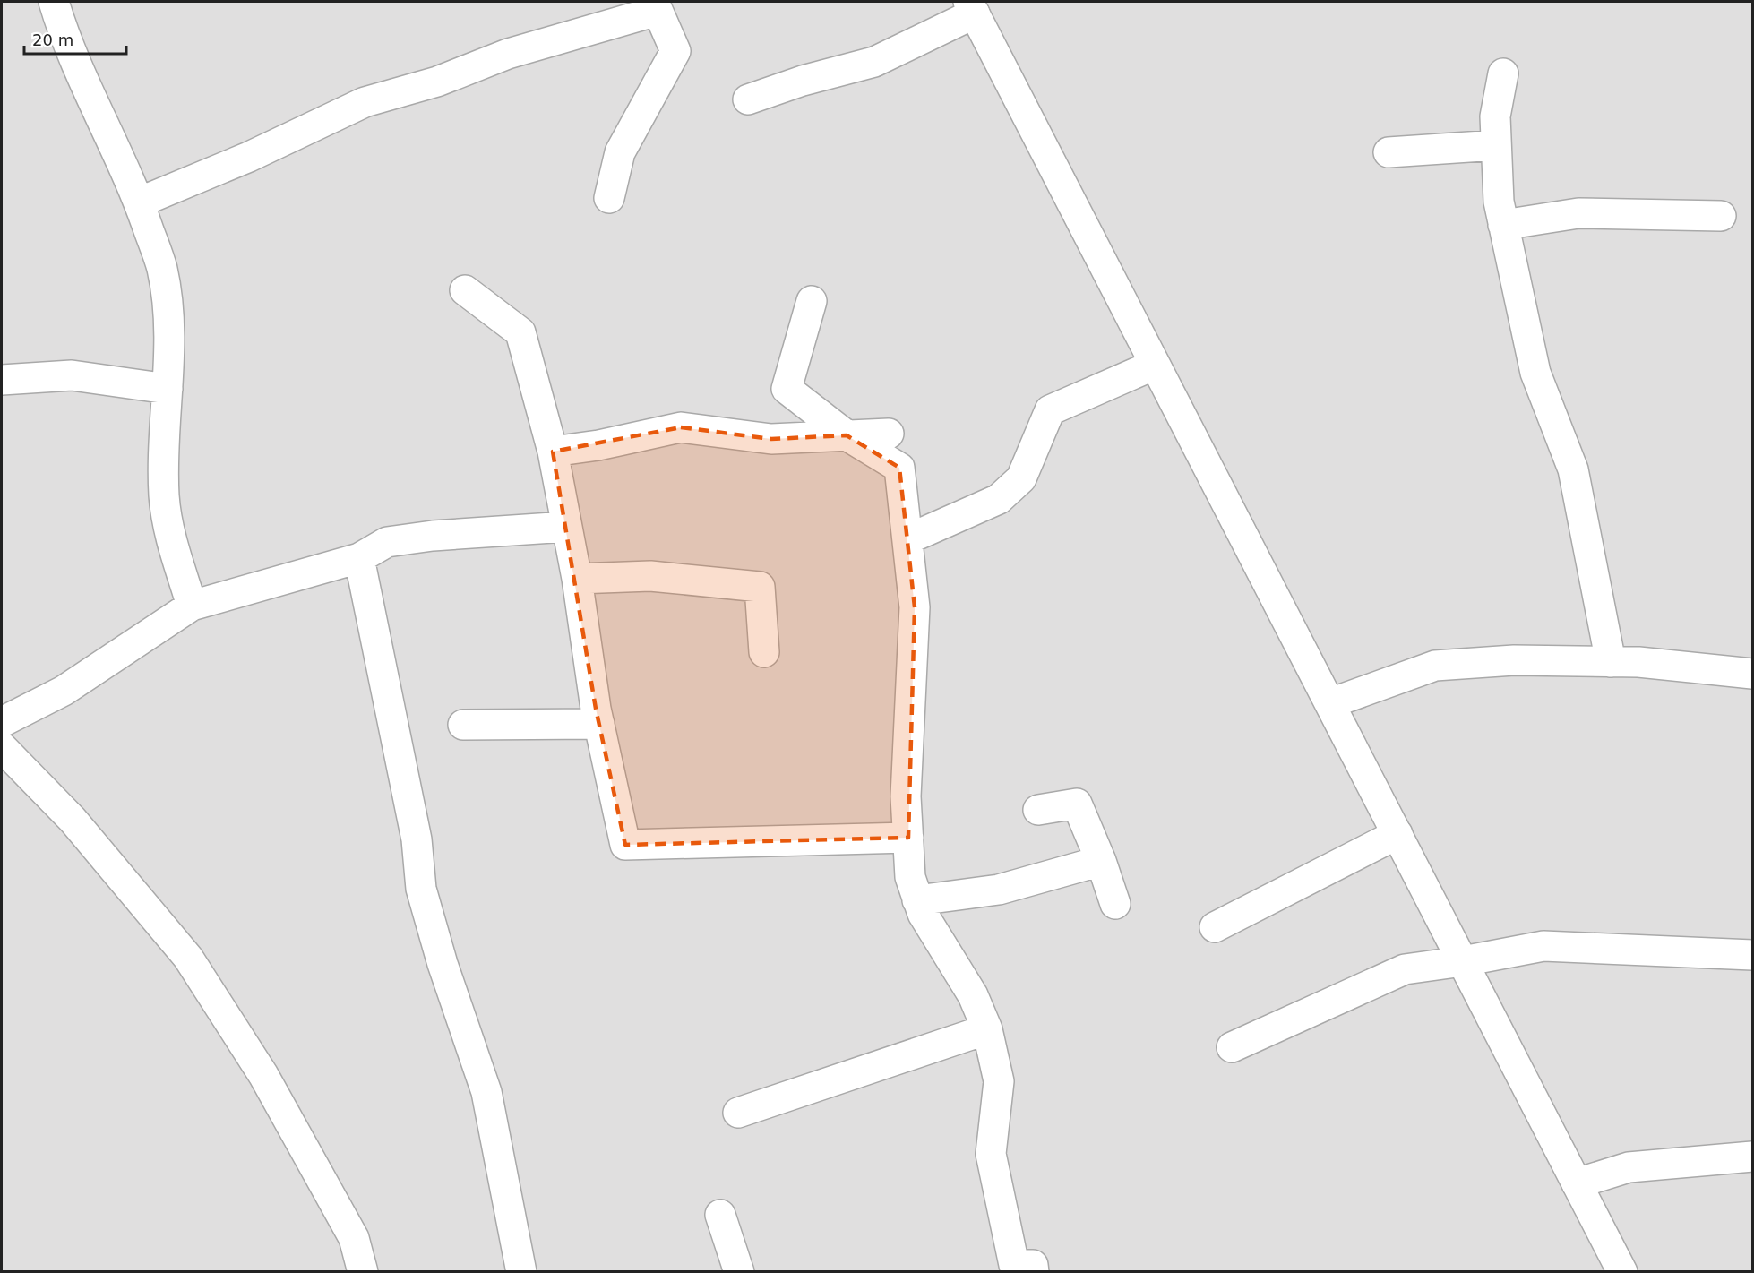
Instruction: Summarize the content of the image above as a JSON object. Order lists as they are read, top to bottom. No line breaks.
{"scale_bar":"20 m"}
